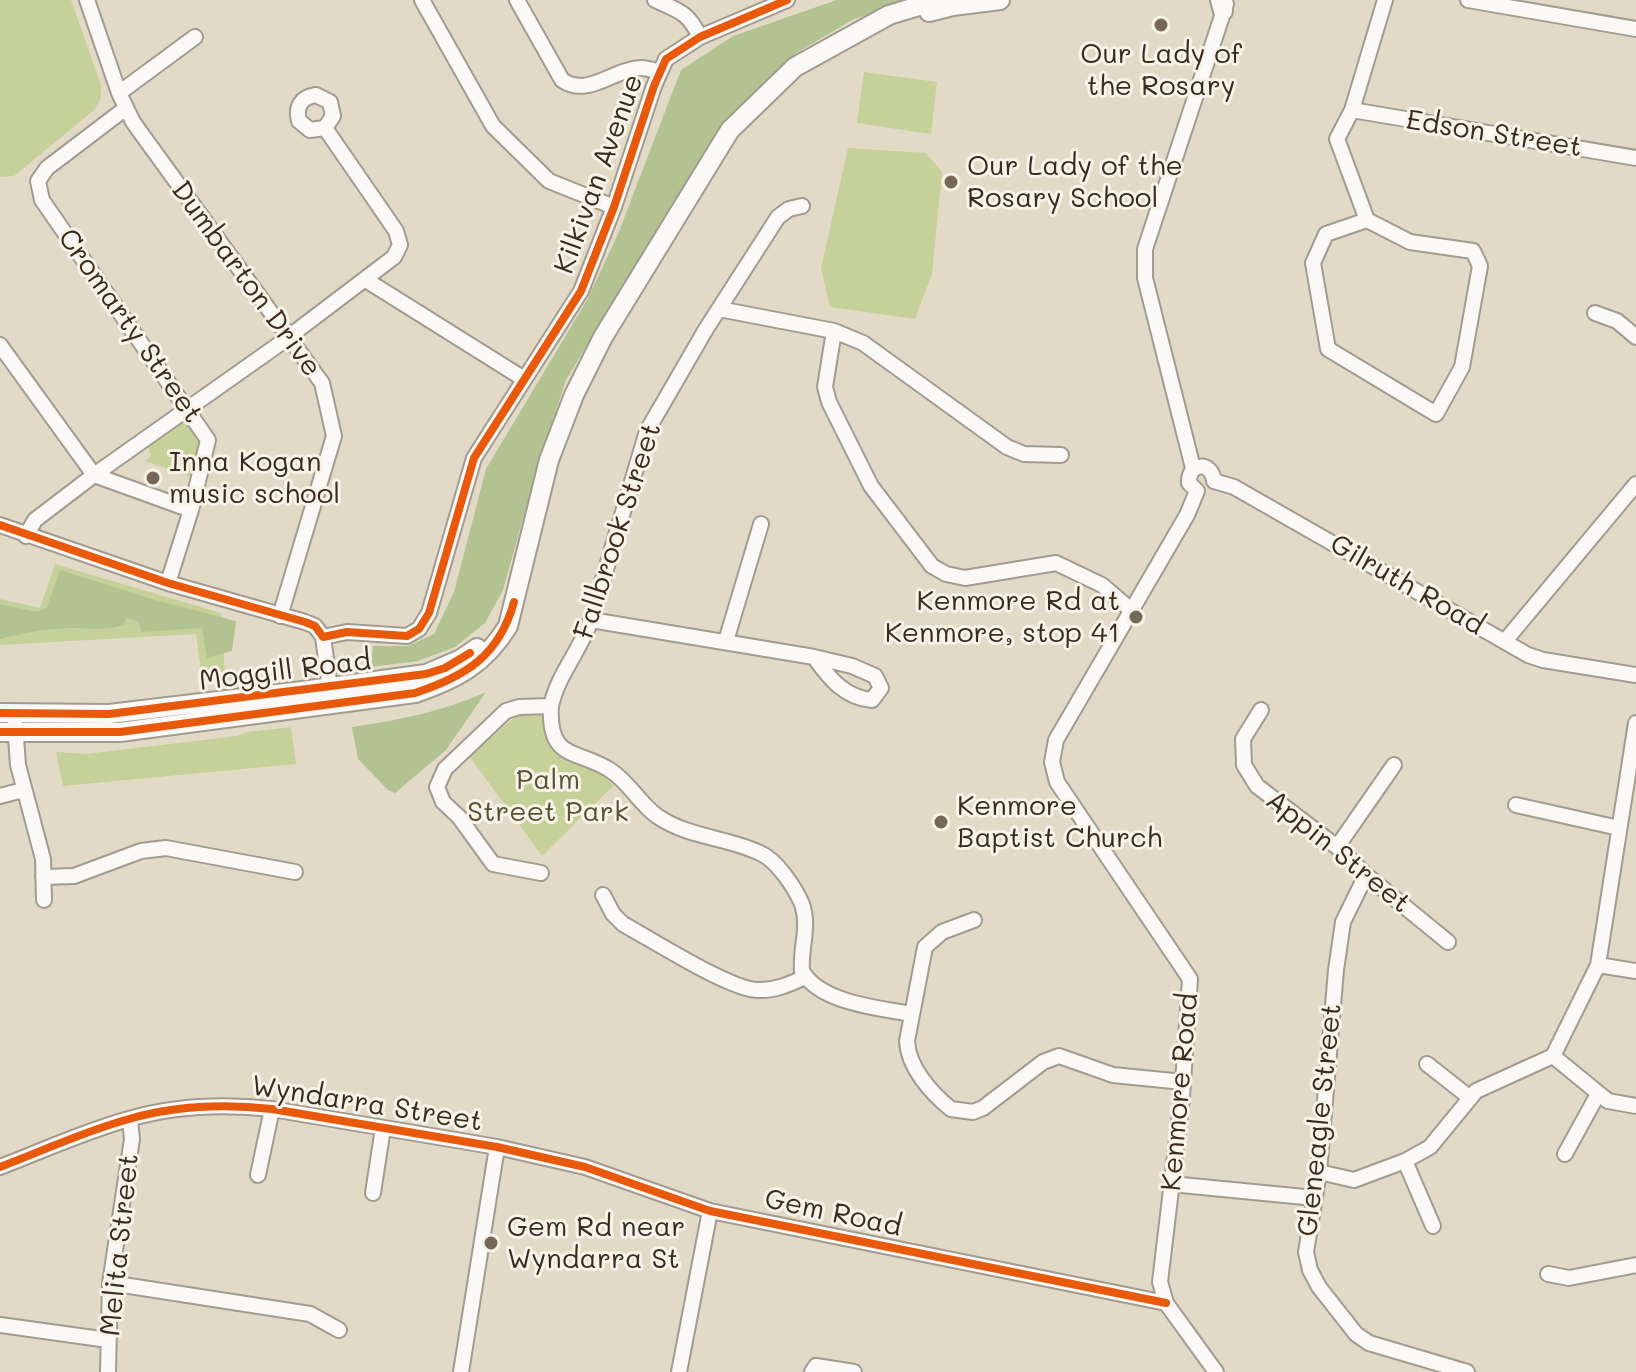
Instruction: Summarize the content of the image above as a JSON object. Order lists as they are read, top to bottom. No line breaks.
{"streets":{"main road":["Moggill Road"],"street":["Edson Street","Kilkivan Avenue","Dumbarton Drive","Cromarty Street","Fallbrook Street","Gilruth Road","Appin Street","Kenmore Road","Wyndarra Street","Gleneagle Street","Gem Road","Melita Street"]},"crossings":[["Dumbarton Drive","Cromarty Street"],["Gilruth Road","Kenmore Road"],["Appin Street","Gleneagle Street"],["Kenmore Road","Gem Road"],["Wyndarra Street","Gem Road"],["Wyndarra Street","Melita Street"]],"parks":["Palm Street Park"],"places":["Our Lady of the Rosary","Our Lady of the Rosary School","Inna Kogan music school","Kenmore Rd at Kenmore, stop 41","Kenmore Baptist Church","Gem Rd near Wyndarra St"]}
